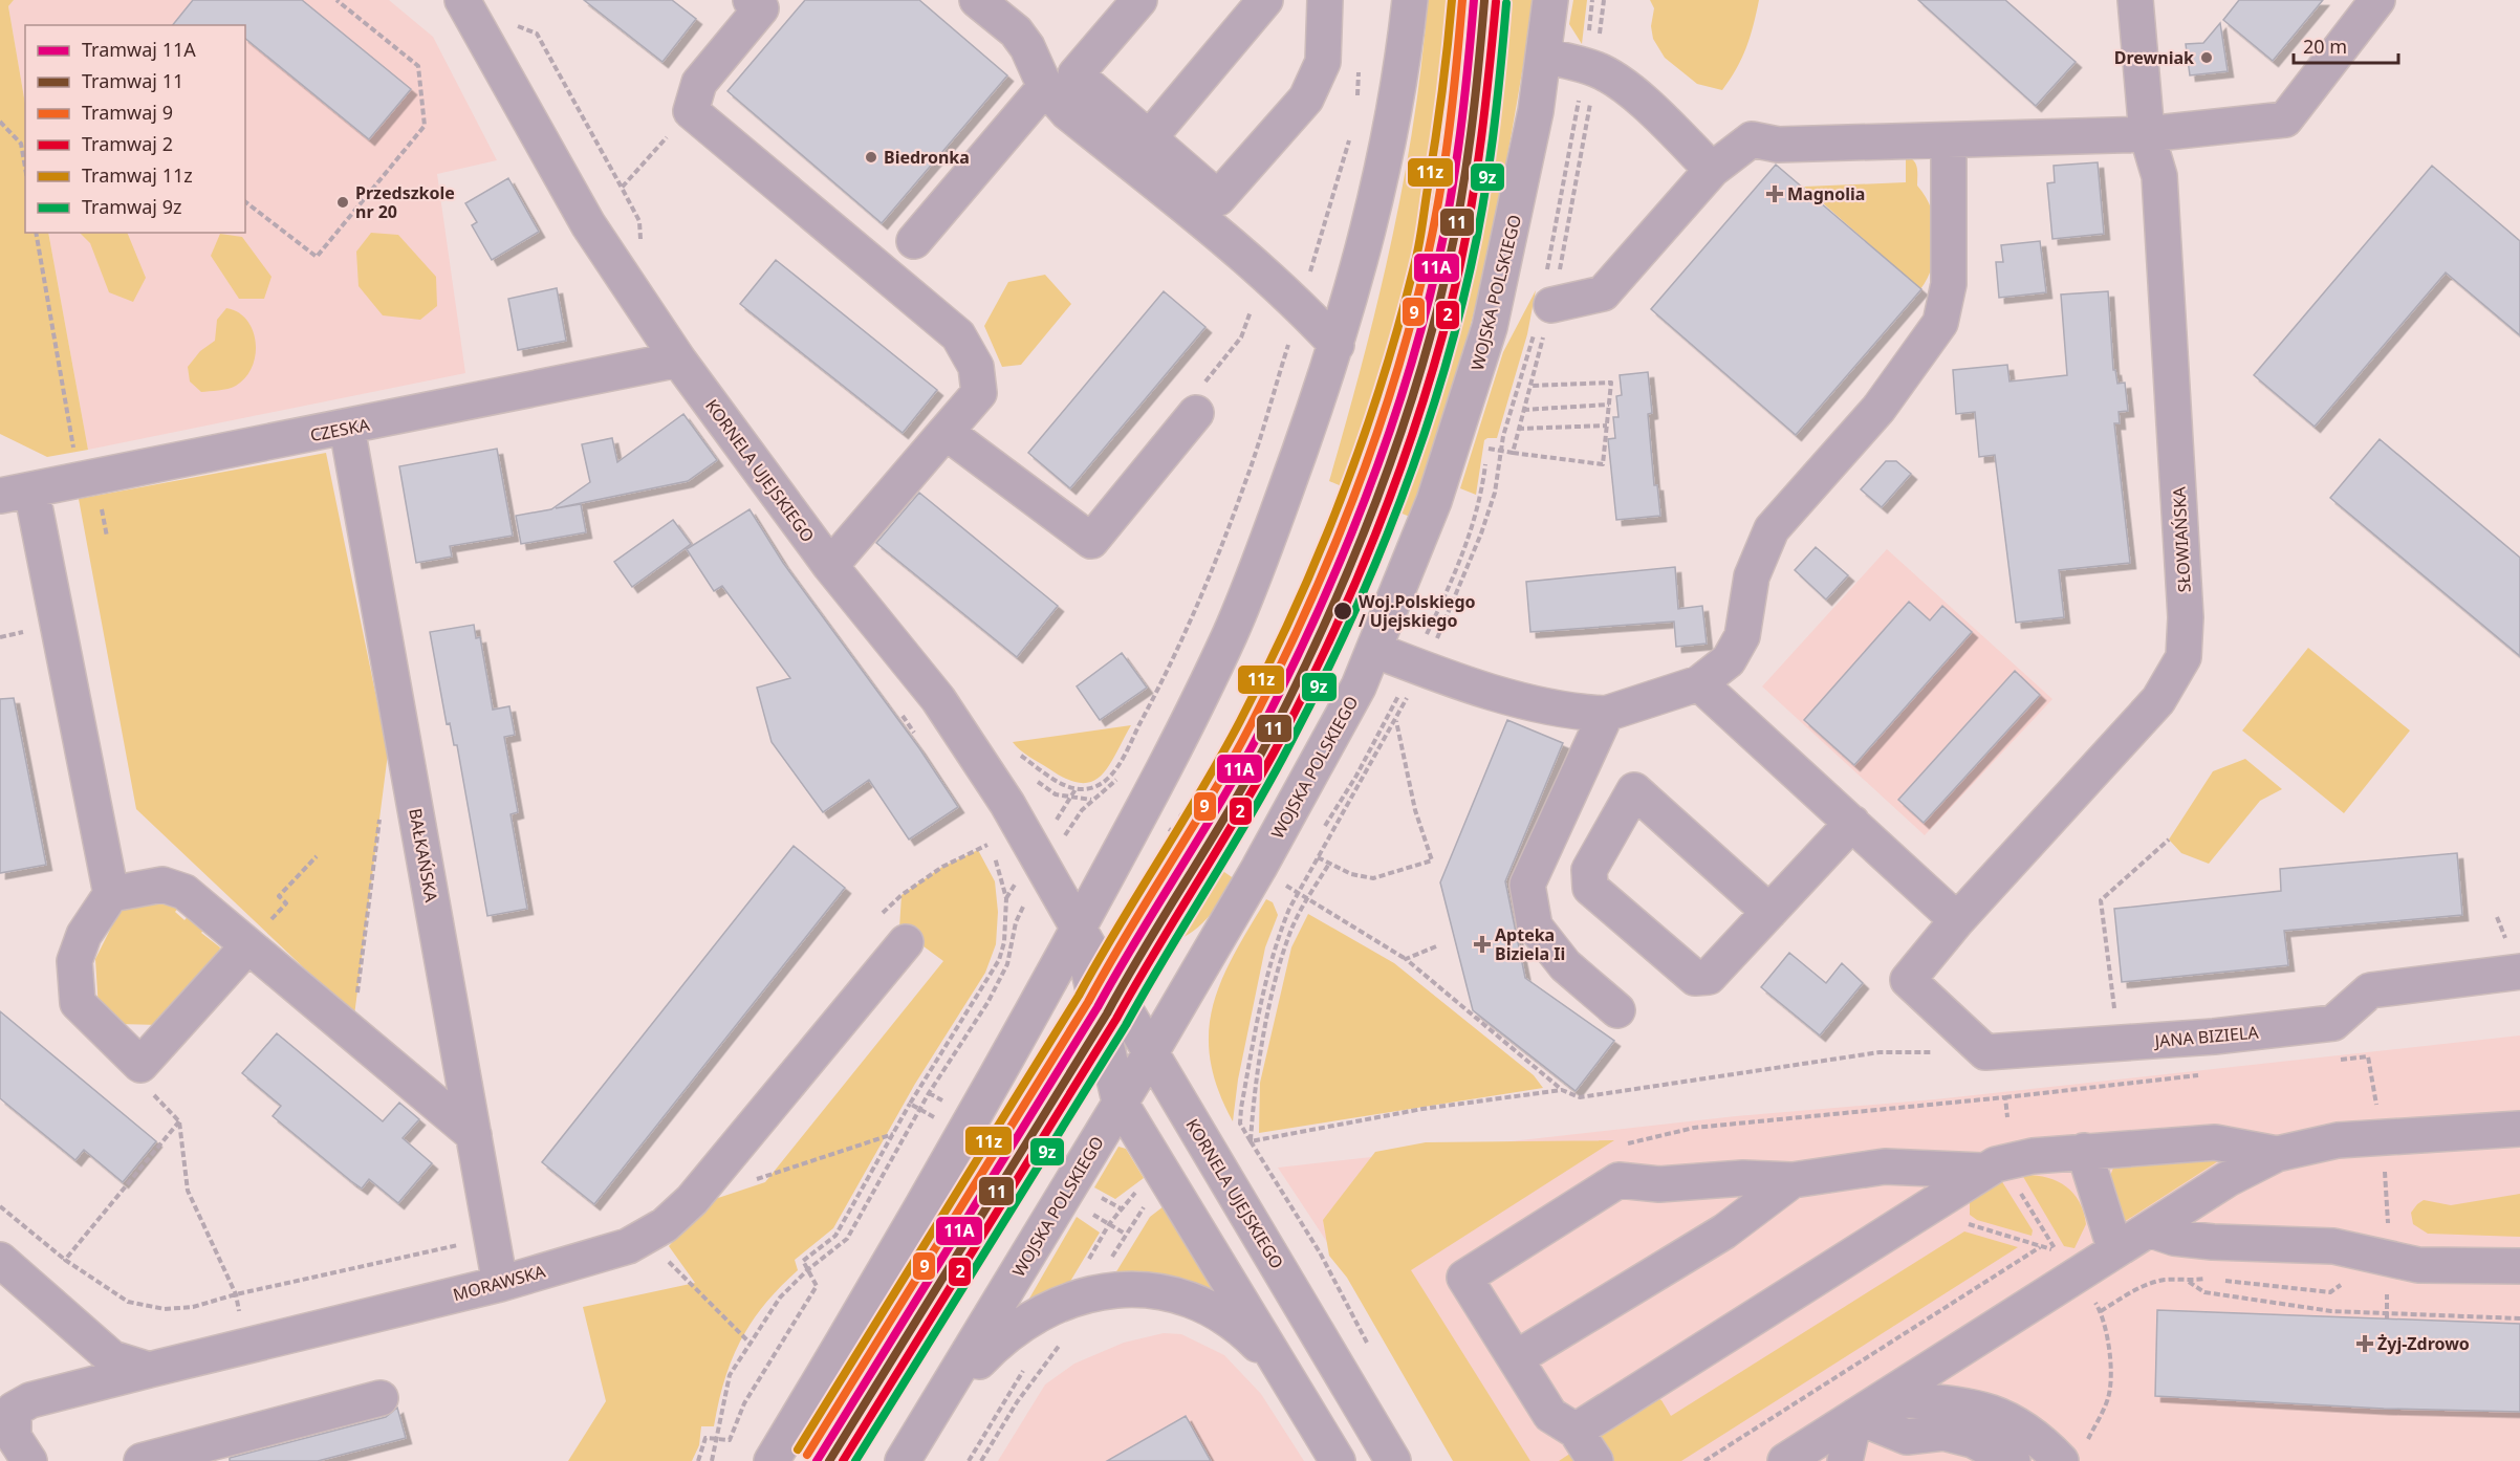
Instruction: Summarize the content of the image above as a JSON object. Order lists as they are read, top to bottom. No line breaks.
{"streets":{"street":["WOJSKA POLSKIEGO","CZESKA","KORNELA UJEJSKIEGO","SŁOWIAŃSKA","BAŁKAŃSKA","JANA BIZIELA","MORAWSKA"]},"crossings":[["WOJSKA POLSKIEGO","KORNELA UJEJSKIEGO"],["CZESKA","KORNELA UJEJSKIEGO"],["CZESKA","BAŁKAŃSKA"],["SŁOWIAŃSKA","JANA BIZIELA"],["BAŁKAŃSKA","MORAWSKA"]],"places":{"other":["Drewniak","Biedronka","Przedszkole nr 20","Woj.Polskiego / Ujejskiego"],"health":["Magnolia","Apteka Biziela Ii","Żyj-Zdrowo"]},"lines":["tram line 11A","tram line 9","tram line 11z","tram line 11","tram line 2","tram line 9z"],"legend":["Tramwaj 11A","Tramwaj 11","Tramwaj 9","Tramwaj 2","Tramwaj 11z","Tramwaj 9z"],"scale_bar":"20 m"}
